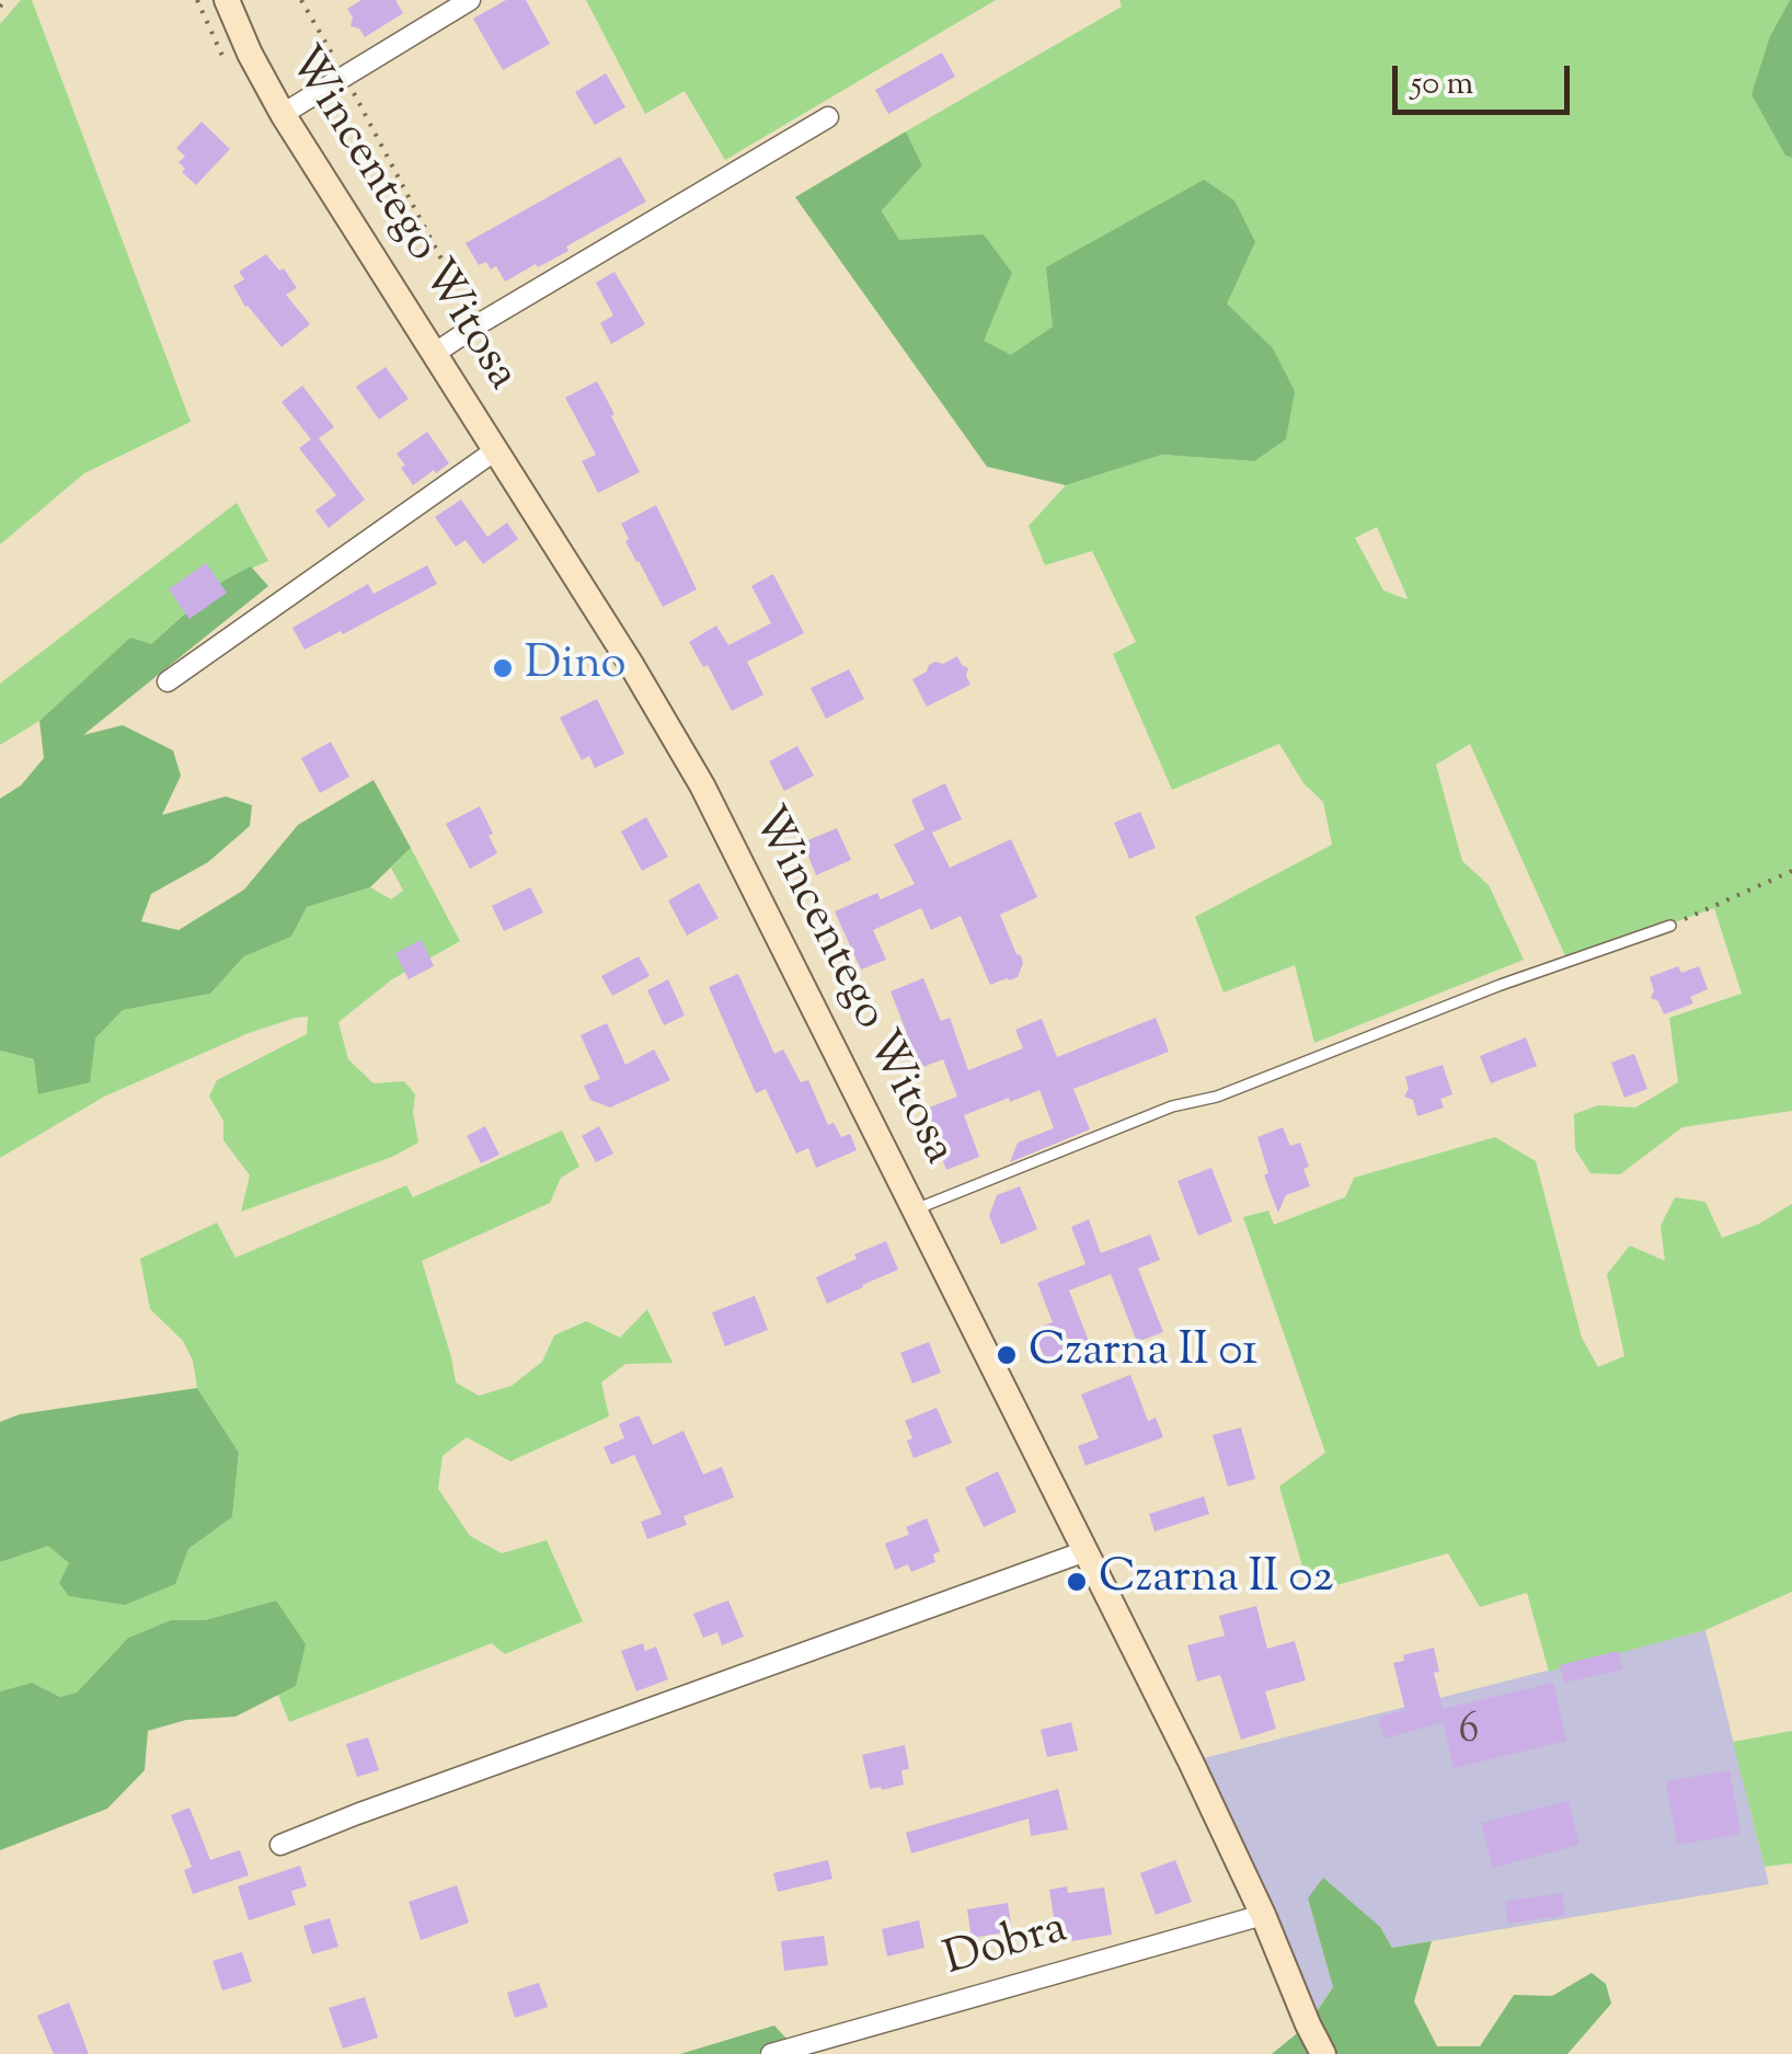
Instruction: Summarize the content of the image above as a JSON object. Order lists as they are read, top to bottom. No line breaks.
{"streets":{"main road":["Wincentego Witosa"],"street":["Dobra"]},"crossings":[["Wincentego Witosa","Dobra"]],"places":["Dino","Czarna II 01","Czarna II 02"],"house_numbers":["6"],"scale_bar":"50 m"}
